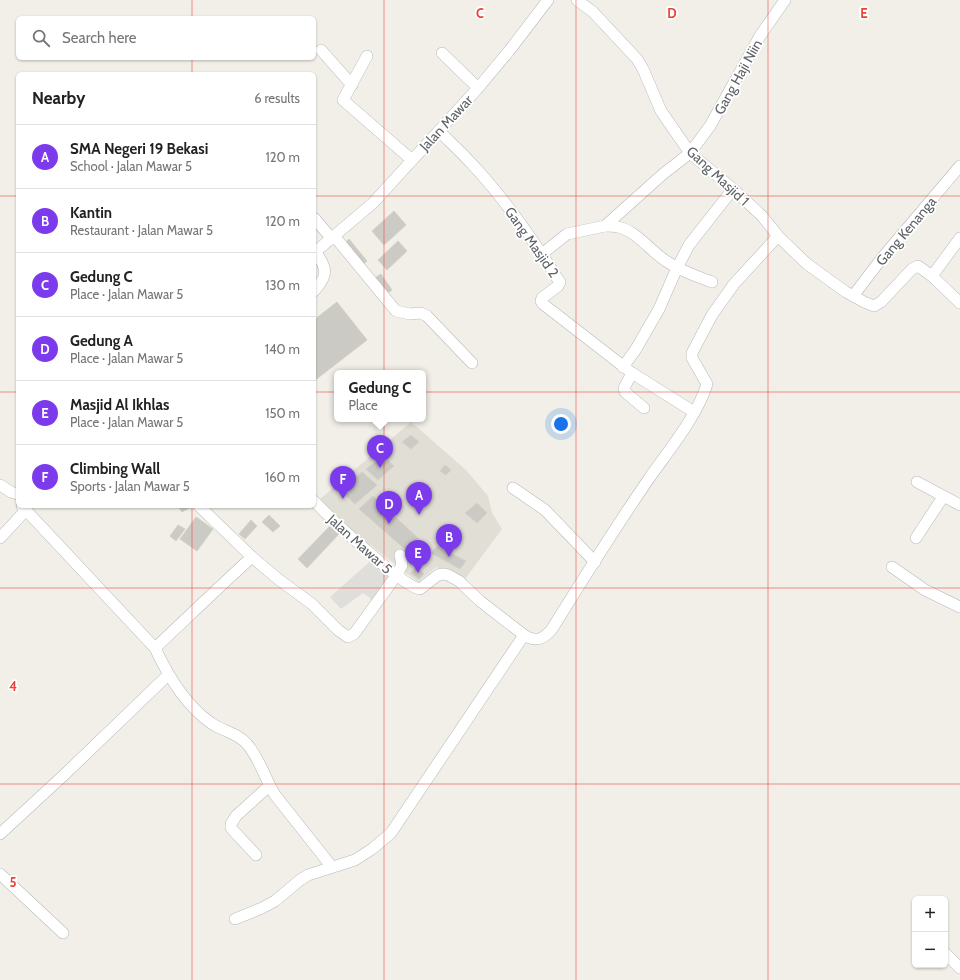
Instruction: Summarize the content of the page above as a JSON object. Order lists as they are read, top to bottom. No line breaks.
{"streets":{"street":["Gang Haji Niin","Jalan Mawar","Gang Masjid 1","Gang Kenanga","Gang Masjid 2","Jalan Mawar 5"]},"crossings":[["Gang Haji Niin","Gang Masjid 1"],["Jalan Mawar","Gang Masjid 2"],["Gang Masjid 1","Gang Kenanga"]],"page":{"search":"Search here","heading":["Nearby","6 results"],"list":[{"mark":"A","name":"SMA Negeri 19 Bekasi","note":"School · Jalan Mawar 5","value":"120 m"},{"mark":"B","name":"Kantin","note":"Restaurant · Jalan Mawar 5","value":"120 m"},{"mark":"C","name":"Gedung C","note":"Place · Jalan Mawar 5","value":"130 m"},{"mark":"D","name":"Gedung A","note":"Place · Jalan Mawar 5","value":"140 m"},{"mark":"E","name":"Masjid Al Ikhlas","note":"Place · Jalan Mawar 5","value":"150 m"},{"mark":"F","name":"Climbing Wall","note":"Sports · Jalan Mawar 5","value":"160 m"}],"popup":["Gedung C","Place"],"pins":["C","F","A","D","B","E"],"map_buttons":["+","−"]},"grid":{"columns":["C","D","E"],"rows":["4","5"]}}
